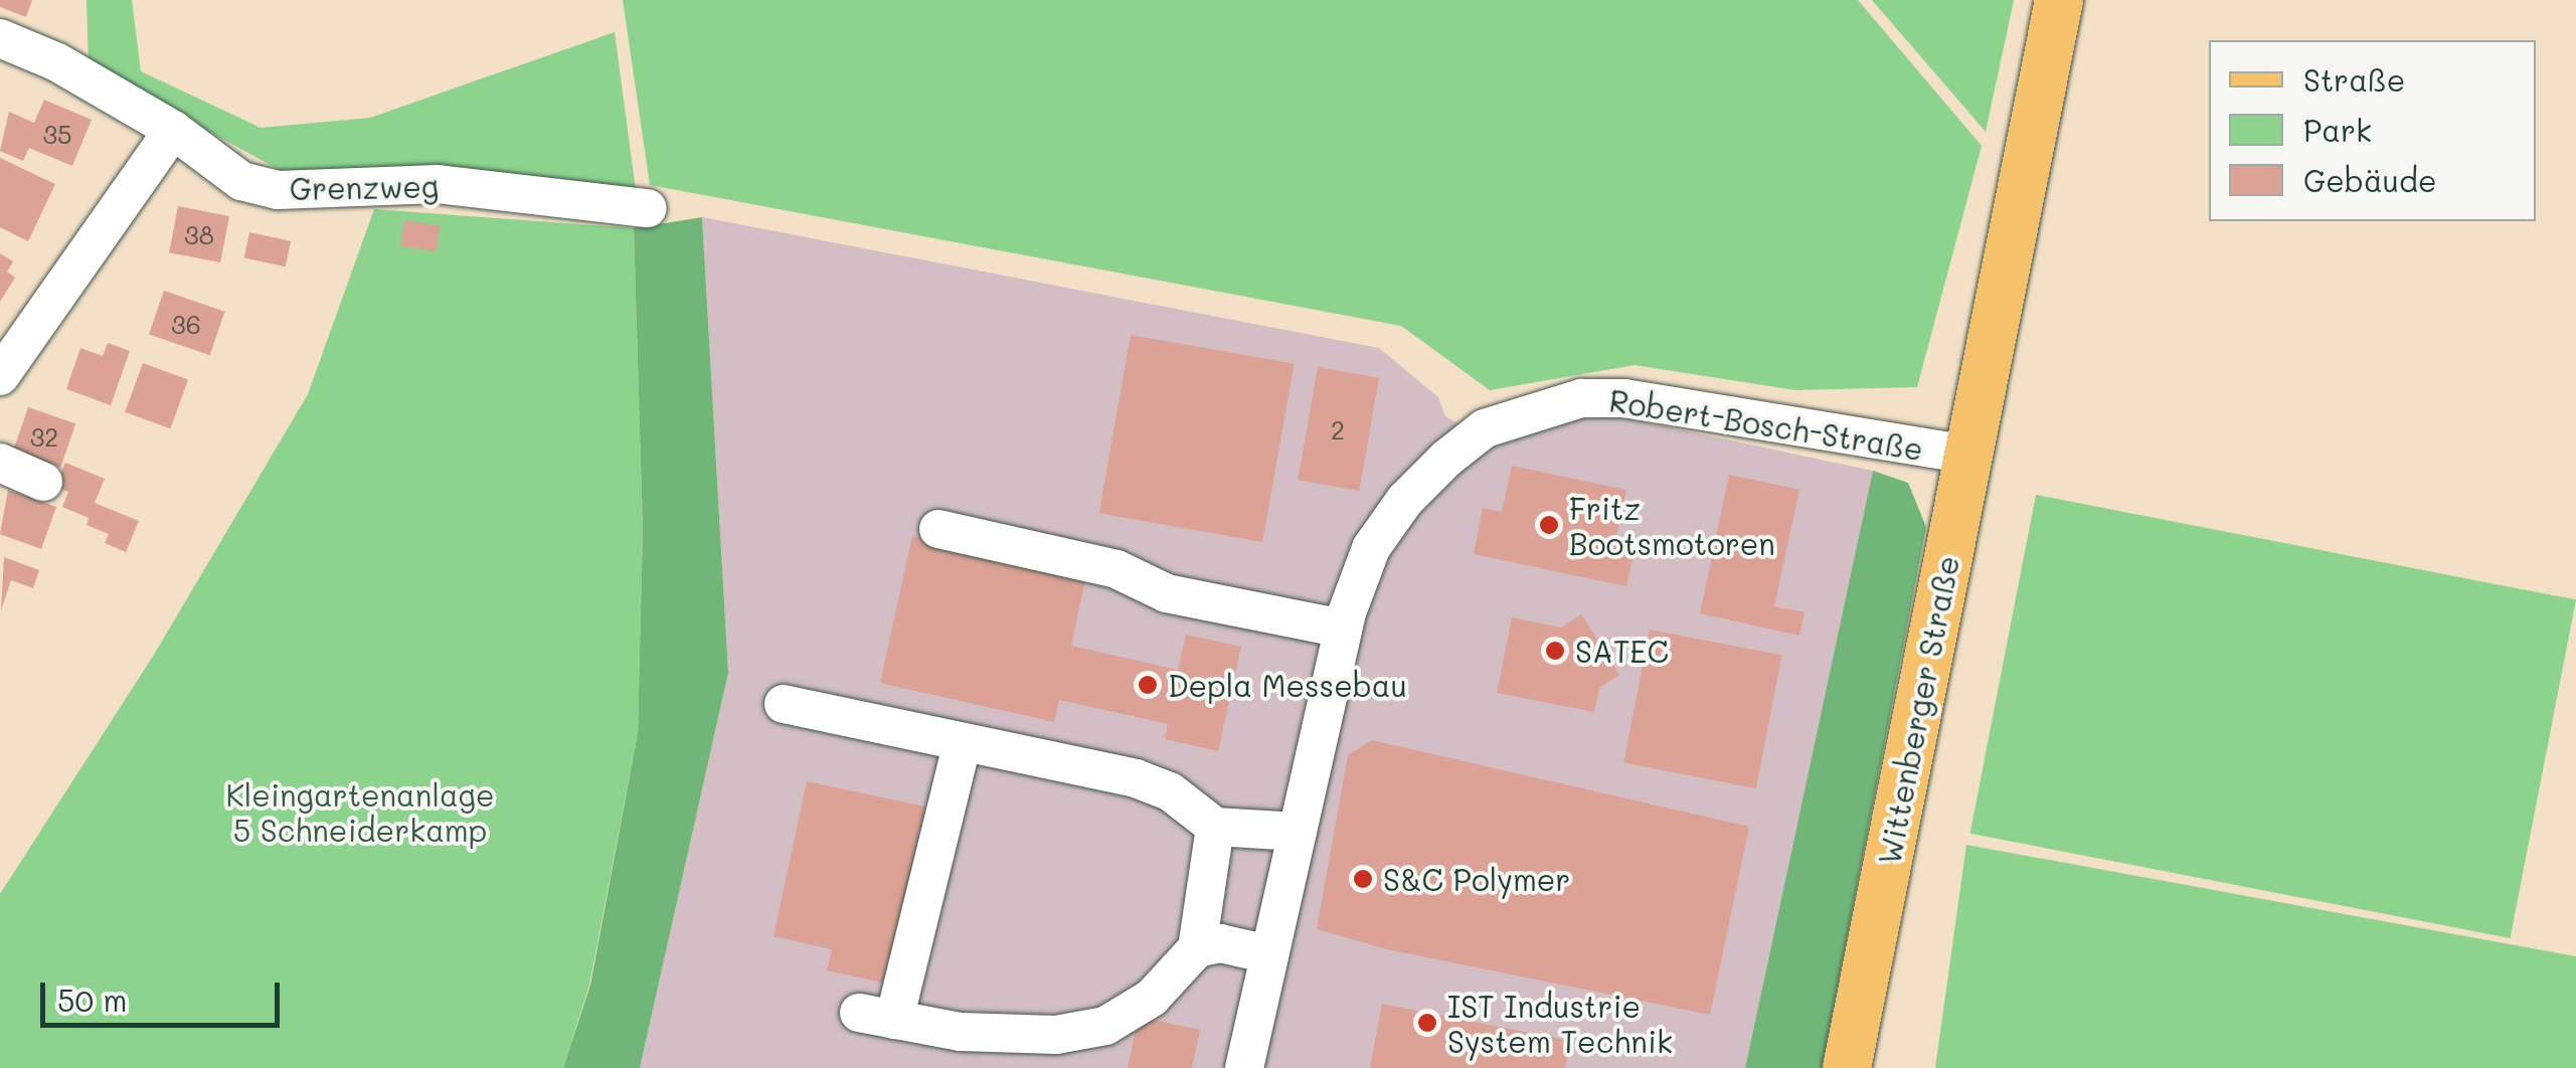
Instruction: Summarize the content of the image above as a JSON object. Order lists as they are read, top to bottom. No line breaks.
{"streets":{"main road":["Wittenberger Straße"],"street":["Grenzweg","Robert-Bosch-Straße"]},"crossings":[["Robert-Bosch-Straße","Wittenberger Straße"]],"parks":["Kleingartenanlage 5 Schneiderkamp"],"places":["Fritz Bootsmotoren","SATEC","Depla Messebau","S&C Polymer","IST Industrie System Technik"],"house_numbers":["35","38","36","2","32"],"legend":["Straße","Park","Gebäude"],"scale_bar":"50 m"}
